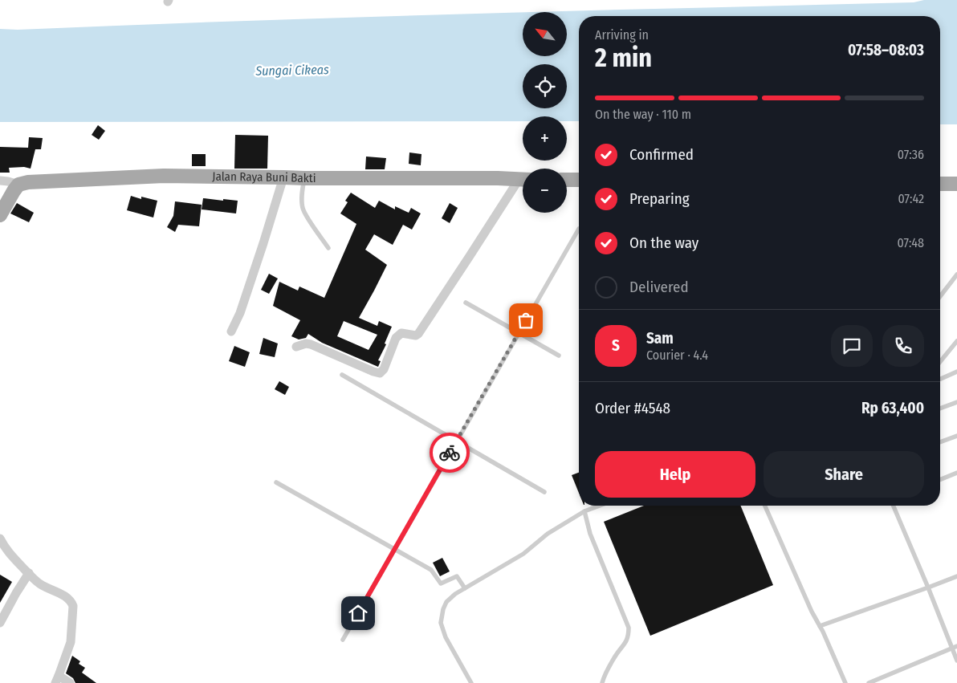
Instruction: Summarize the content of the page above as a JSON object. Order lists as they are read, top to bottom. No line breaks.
{"streets":{"main road":["Jalan Raya Buni Bakti"]},"water":["Sungai Cikeas"],"north":"top left","page":{"map_buttons":["+","−"],"heading":["2 min","Arriving in","07:58–08:03"],"panel":["Sam","Courier · 4.4","Order #4548","Rp 63,400"],"bar":"On the way · 110 m","list":[["Confirmed","07:36"],["Preparing","07:42"],["On the way","07:48"],"Delivered"],"round":"S","buttons":["Help","Share"]}}
